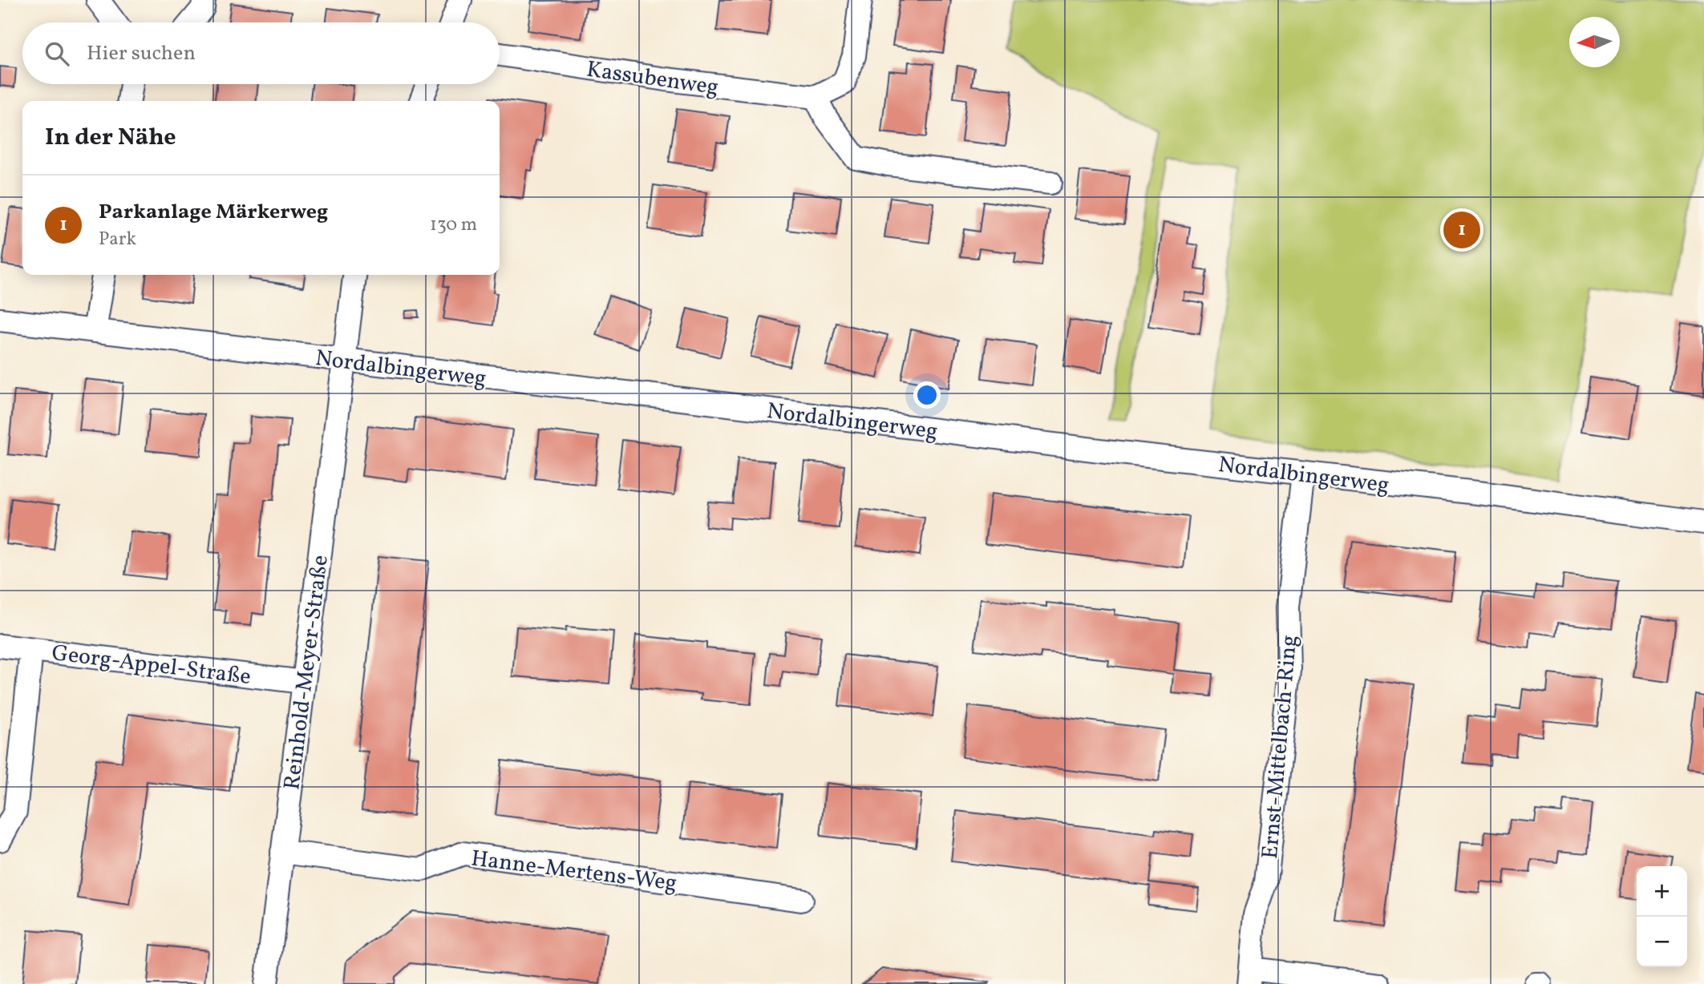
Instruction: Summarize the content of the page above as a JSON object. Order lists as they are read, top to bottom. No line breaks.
{"streets":{"street":["Kassubenweg","Nordalbingerweg","Georg-Appel-Straße","Reinhold-Meyer-Straße","Ernst-Mittelbach-Ring","Hanne-Mertens-Weg"]},"crossings":[["Nordalbingerweg","Reinhold-Meyer-Straße"],["Nordalbingerweg","Ernst-Mittelbach-Ring"],["Georg-Appel-Straße","Reinhold-Meyer-Straße"],["Reinhold-Meyer-Straße","Hanne-Mertens-Weg"]],"north":"left","page":{"search":"Hier suchen","heading":"In der Nähe","list":[{"mark":"1","name":"Parkanlage Märkerweg","note":"Park","value":"130 m"}],"pins":"1","map_buttons":["+","−"]}}
